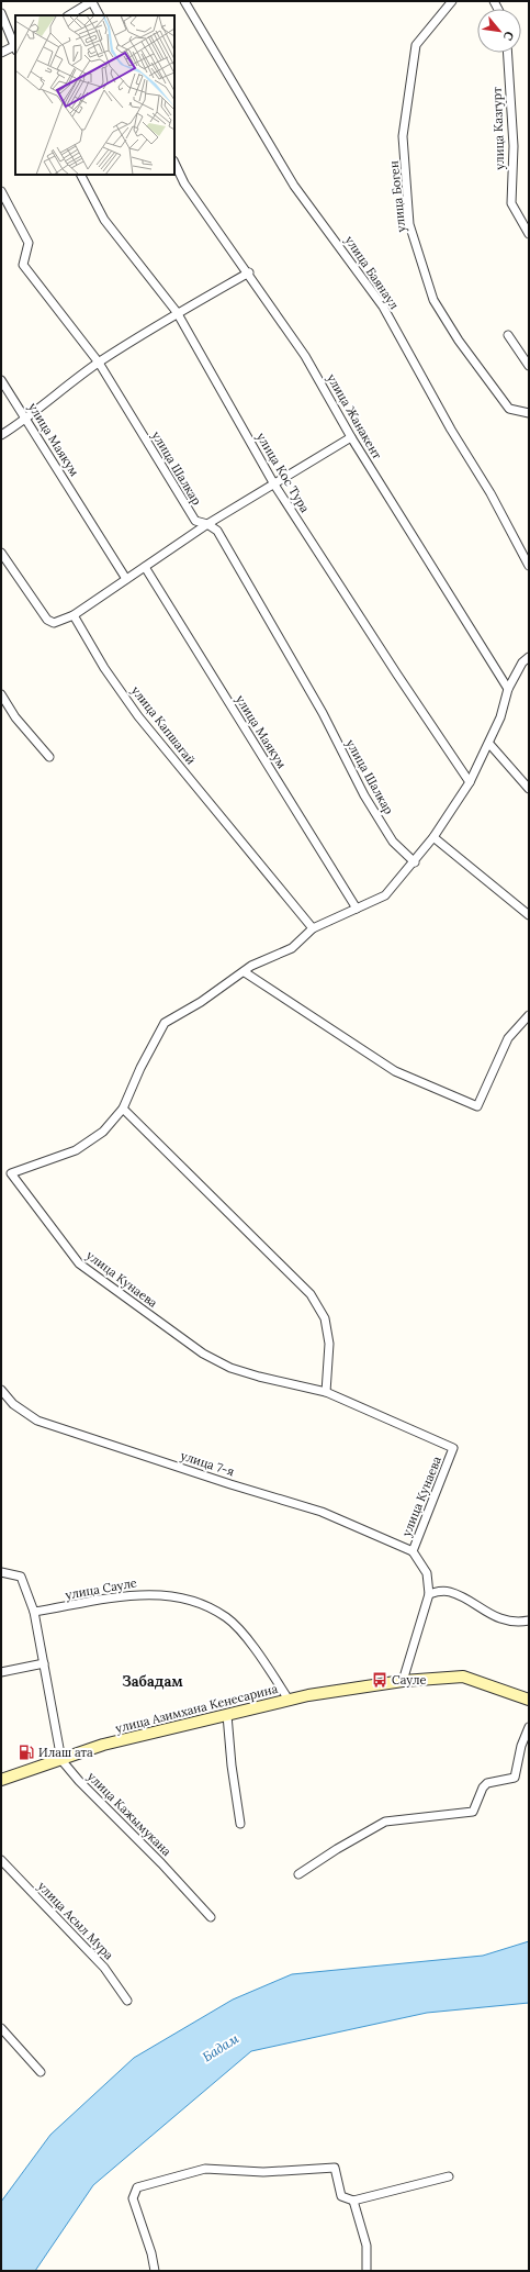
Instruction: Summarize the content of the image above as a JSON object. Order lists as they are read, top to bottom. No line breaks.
{"streets":{"street":["улица Казгурт","улица Боген","улица Баянаул","улица Жанакент","улица Маякум","улица Шалкар","улица Кос Тура","улица Капшагай","улица Кунаева","улица 7-я","улица Сауле","улица Азимхана Кенесарина","улица Кажымукана","улица Асыл Мура"]},"crossings":[["улица Кунаева","улица 7-я"],["улица Кунаева","улица Азимхана Кенесарина"],["улица Сауле","улица Азимхана Кенесарина"],["улица Сауле","улица Кажымукана"],["улица Азимхана Кенесарина","улица Кажымукана"]],"districts":["Забадам"],"water":["Бадам"],"places":{"bus stop":["Сауле"],"fuel station":["Илаш ата"]},"north":"bottom right"}
